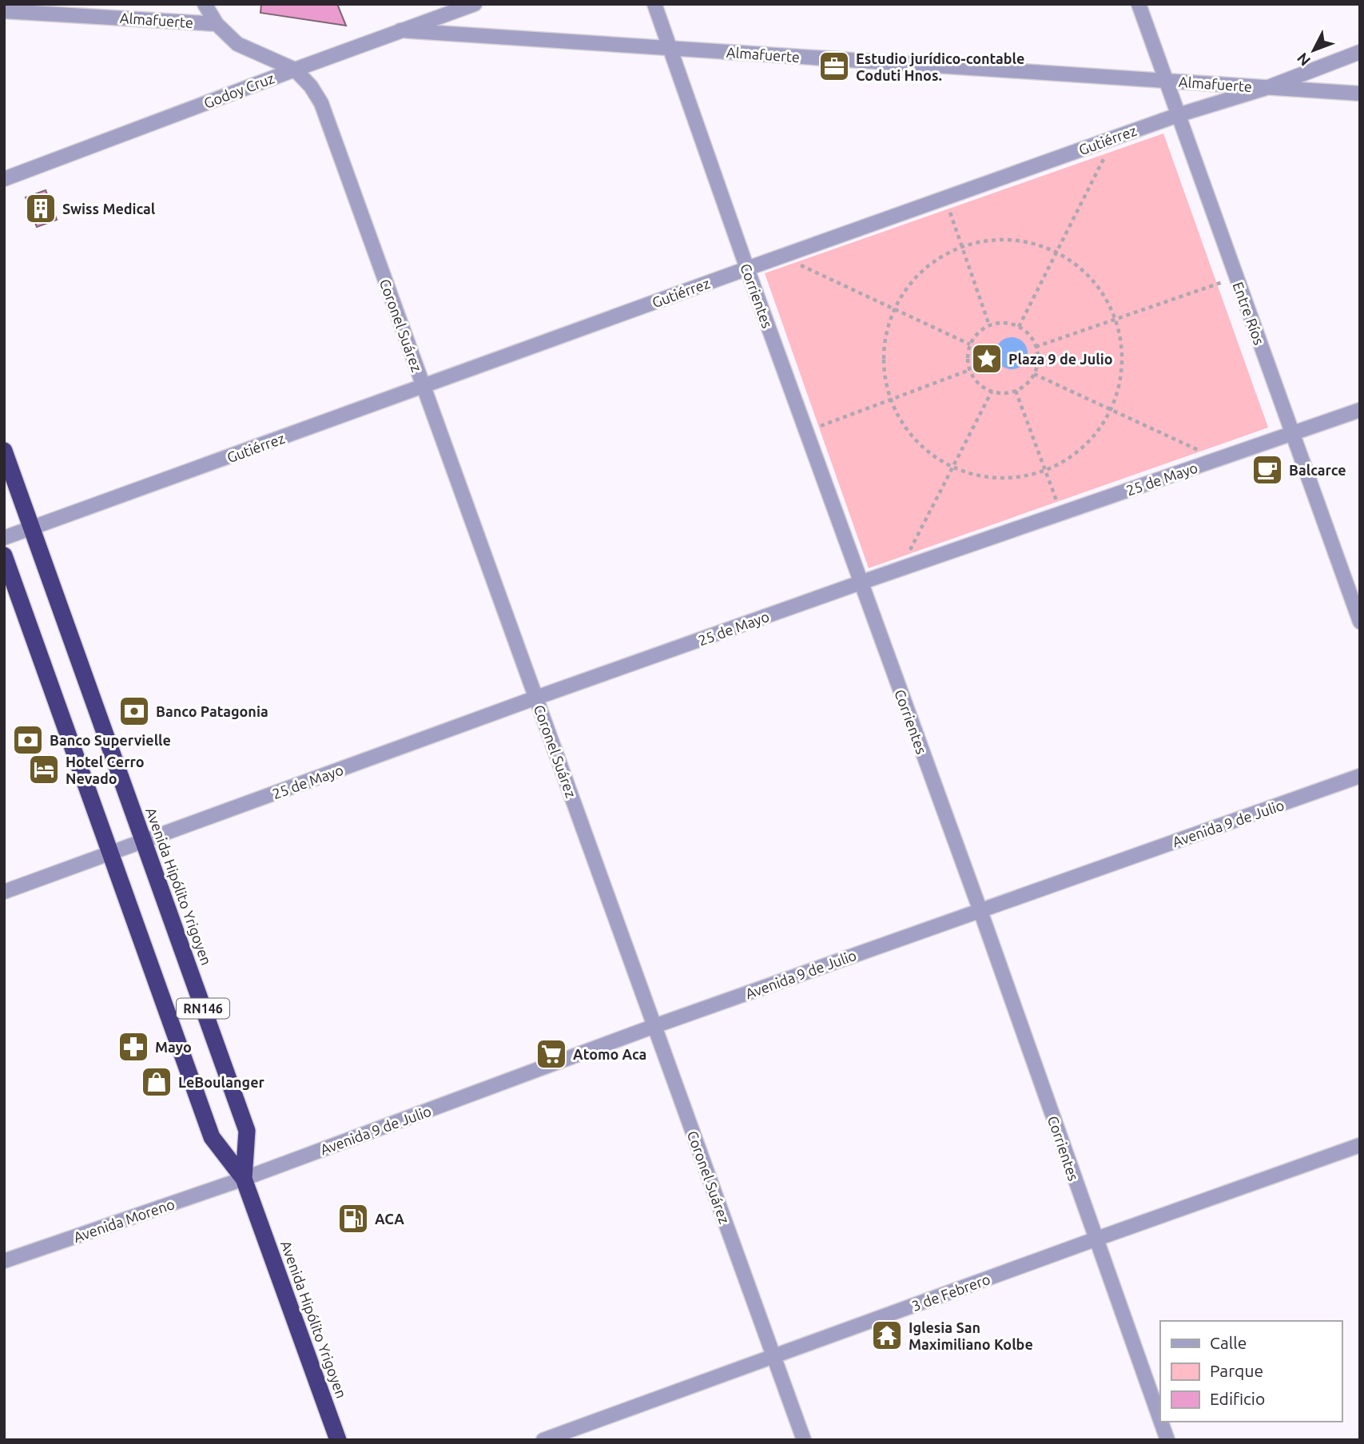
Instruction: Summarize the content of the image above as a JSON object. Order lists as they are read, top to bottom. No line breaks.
{"streets":{"highway":["Avenida Hipólito Yrigoyen","RN146"],"street":["Almafuerte","Godoy Cruz","Gutiérrez","Corrientes","Entre Ríos","Coronel Suárez","25 de Mayo","Avenida 9 de Julio","Avenida Moreno","3 de Febrero"]},"crossings":[["Almafuerte","Godoy Cruz"],["Almafuerte","Gutiérrez"],["Almafuerte","Corrientes"],["Almafuerte","Entre Ríos"],["Godoy Cruz","Coronel Suárez"],["Gutiérrez","Corrientes"],["Gutiérrez","Entre Ríos"],["Gutiérrez","Coronel Suárez"],["Gutiérrez","Avenida Hipólito Yrigoyen"],["Corrientes","25 de Mayo"],["Corrientes","Avenida 9 de Julio"],["Corrientes","3 de Febrero"],["Entre Ríos","25 de Mayo"],["Coronel Suárez","25 de Mayo"],["Coronel Suárez","Avenida 9 de Julio"],["Coronel Suárez","3 de Febrero"],["25 de Mayo","Avenida Hipólito Yrigoyen"],["Avenida 9 de Julio","Avenida Hipólito Yrigoyen"],["Avenida 9 de Julio","Avenida Moreno"],["Avenida Hipólito Yrigoyen","Avenida Moreno"]],"places":{"office":["Estudio jurídico-contable Coduti Hnos."],"building":["Swiss Medical"],"place":["Plaza 9 de Julio"],"cafe":["Balcarce"],"bank":["Banco Patagonia","Banco Supervielle"],"hotel":["Hotel Cerro Nevado"],"pharmacy":["Mayo"],"supermarket":["Atomo Aca"],"shop":["LeBoulanger"],"fuel station":["ACA"],"temple":["Iglesia San Maximiliano Kolbe"]},"legend":["Calle","Parque","Edificio"],"north":"bottom left"}
